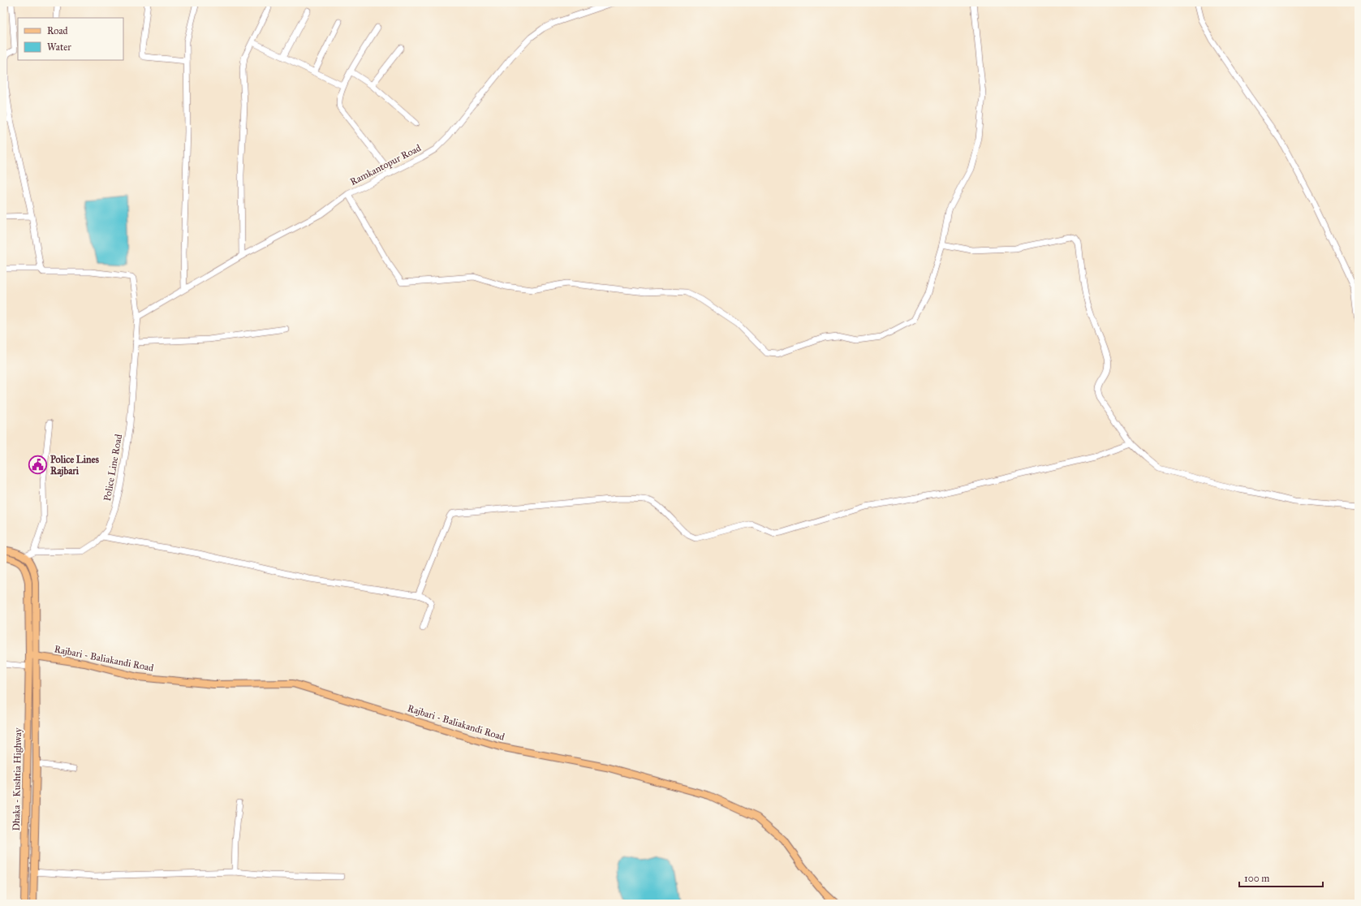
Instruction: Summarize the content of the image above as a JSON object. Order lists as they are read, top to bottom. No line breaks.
{"streets":{"main road":["Rajbari - Baliakandi Road","Dhaka - Kushtia Highway"],"street":["Ramkantopur Road","Police Line Road"]},"crossings":[["Ramkantopur Road","Police Line Road"],["Rajbari - Baliakandi Road","Dhaka - Kushtia Highway"]],"places":{"public building":["Police Lines Rajbari"]},"legend":["Road","Water"],"scale_bar":"100 m"}
